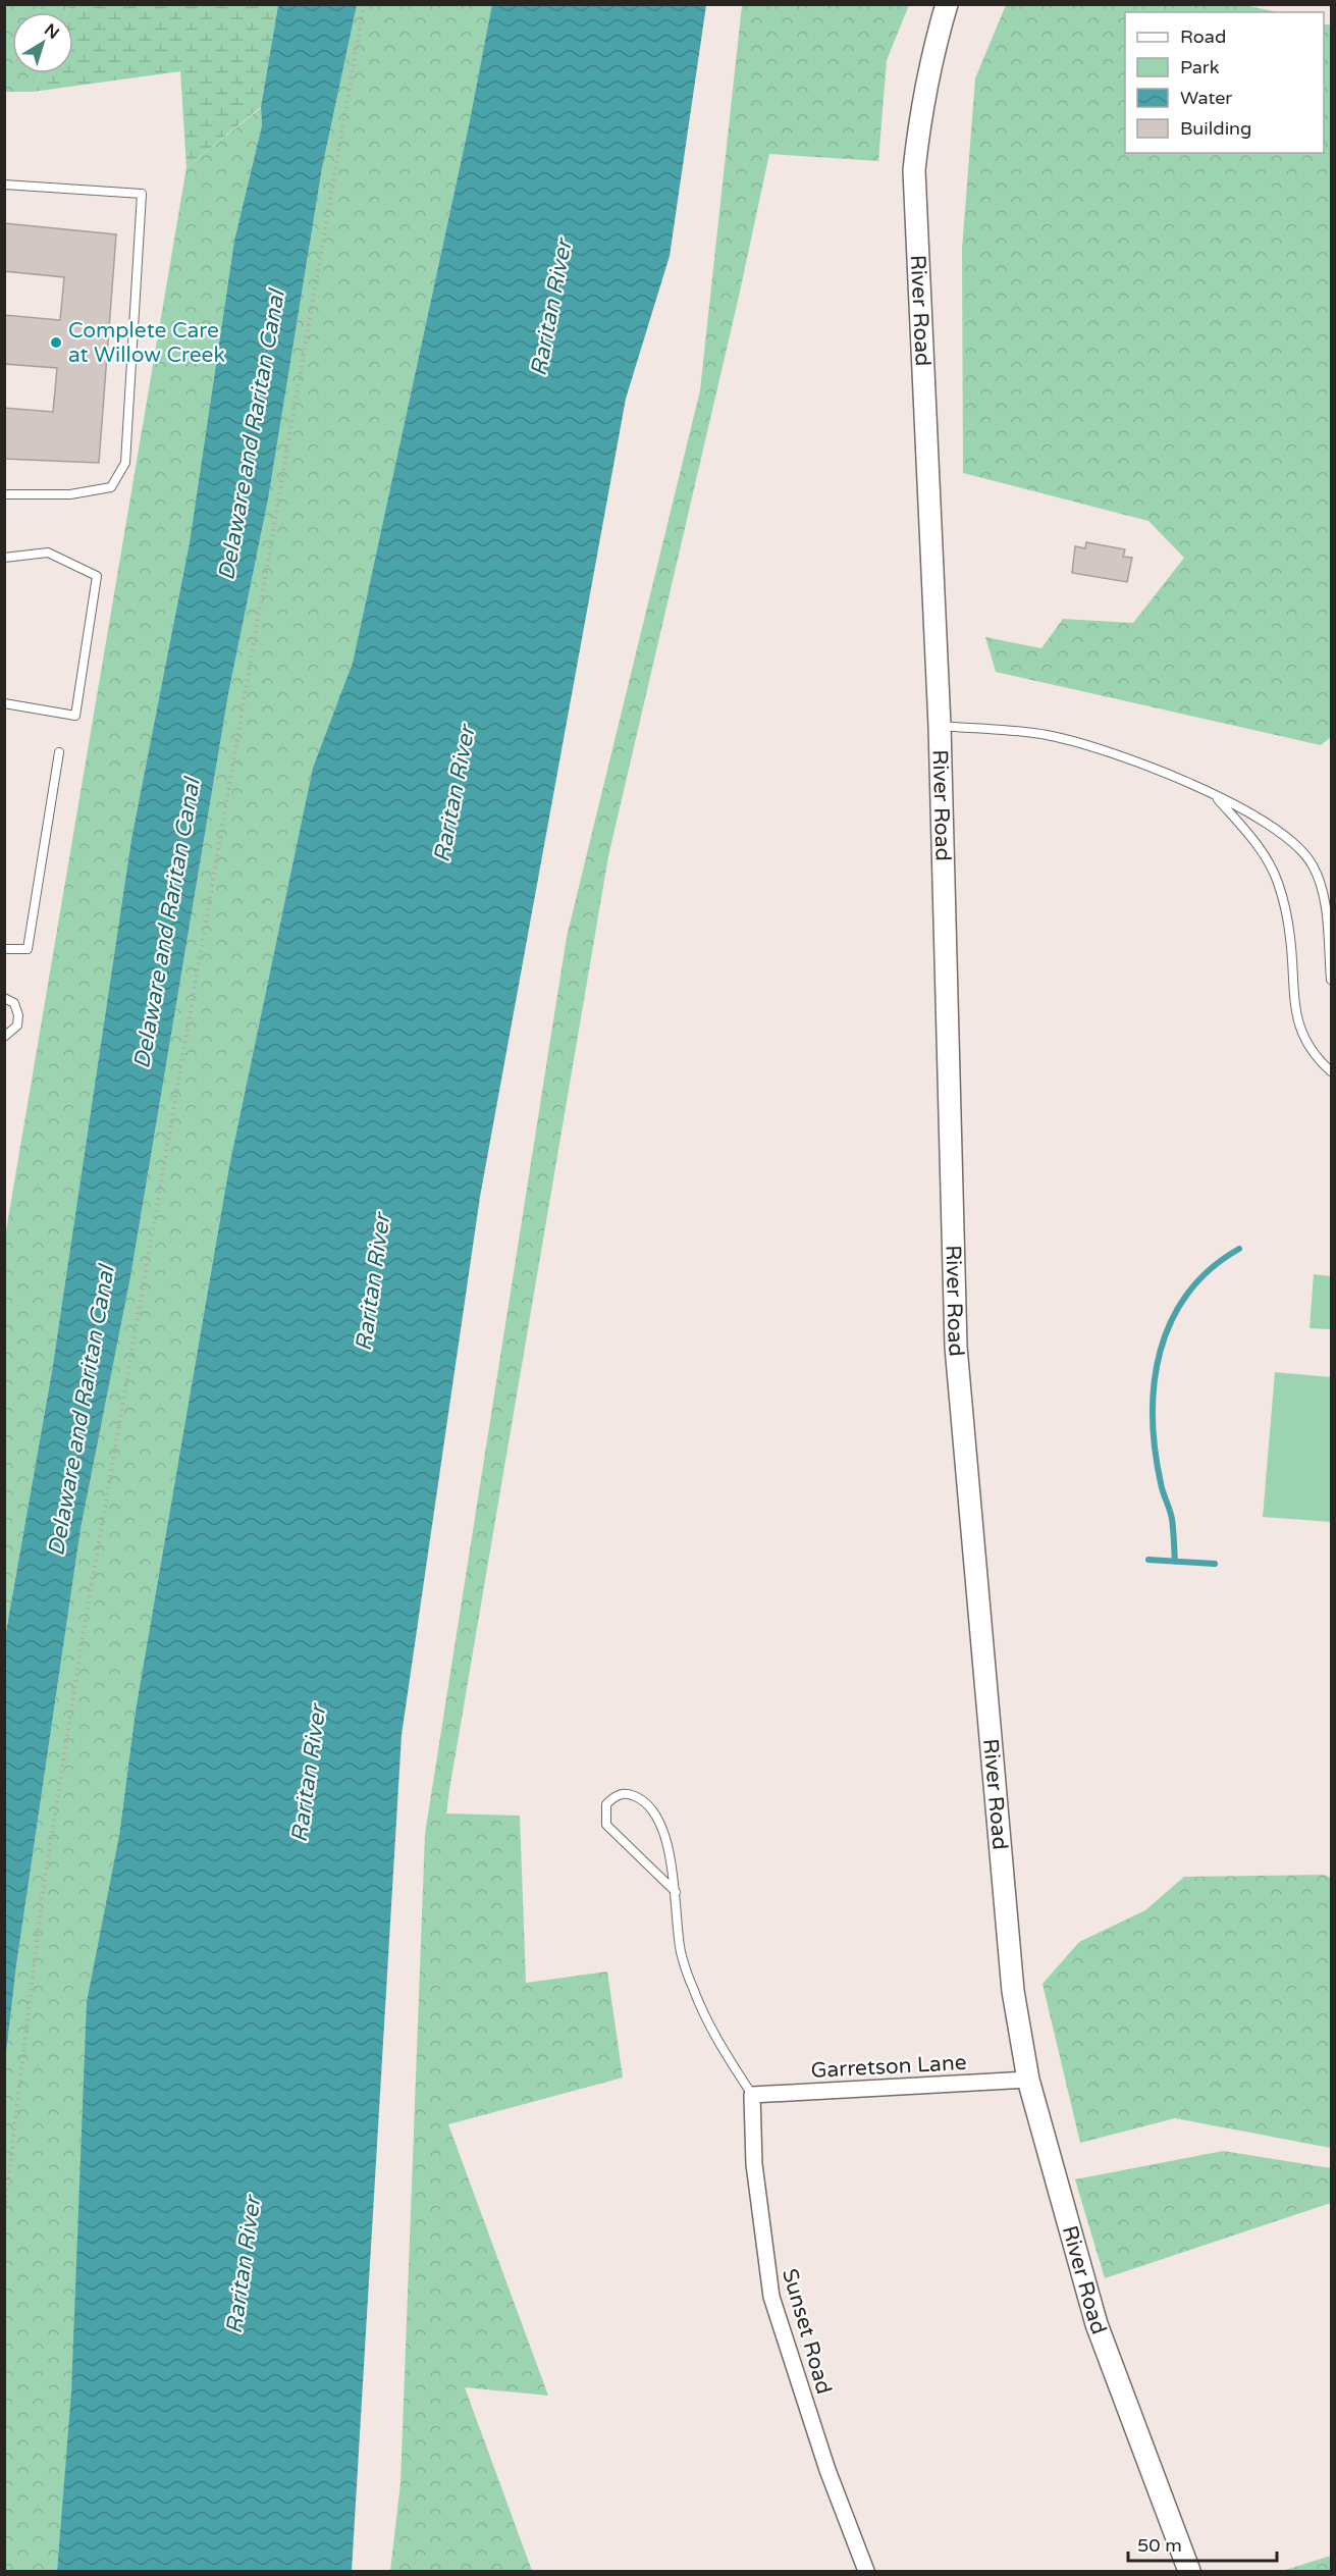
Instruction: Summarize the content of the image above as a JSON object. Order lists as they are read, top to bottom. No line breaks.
{"streets":{"main road":["River Road"],"street":["Garretson Lane","Sunset Road"]},"crossings":[["River Road","Garretson Lane"],["Garretson Lane","Sunset Road"]],"water":["Raritan River","Delaware and Raritan Canal"],"places":["Complete Care at Willow Creek"],"legend":["Road","Park","Water","Building"],"scale_bar":"50 m","north":"top right"}
